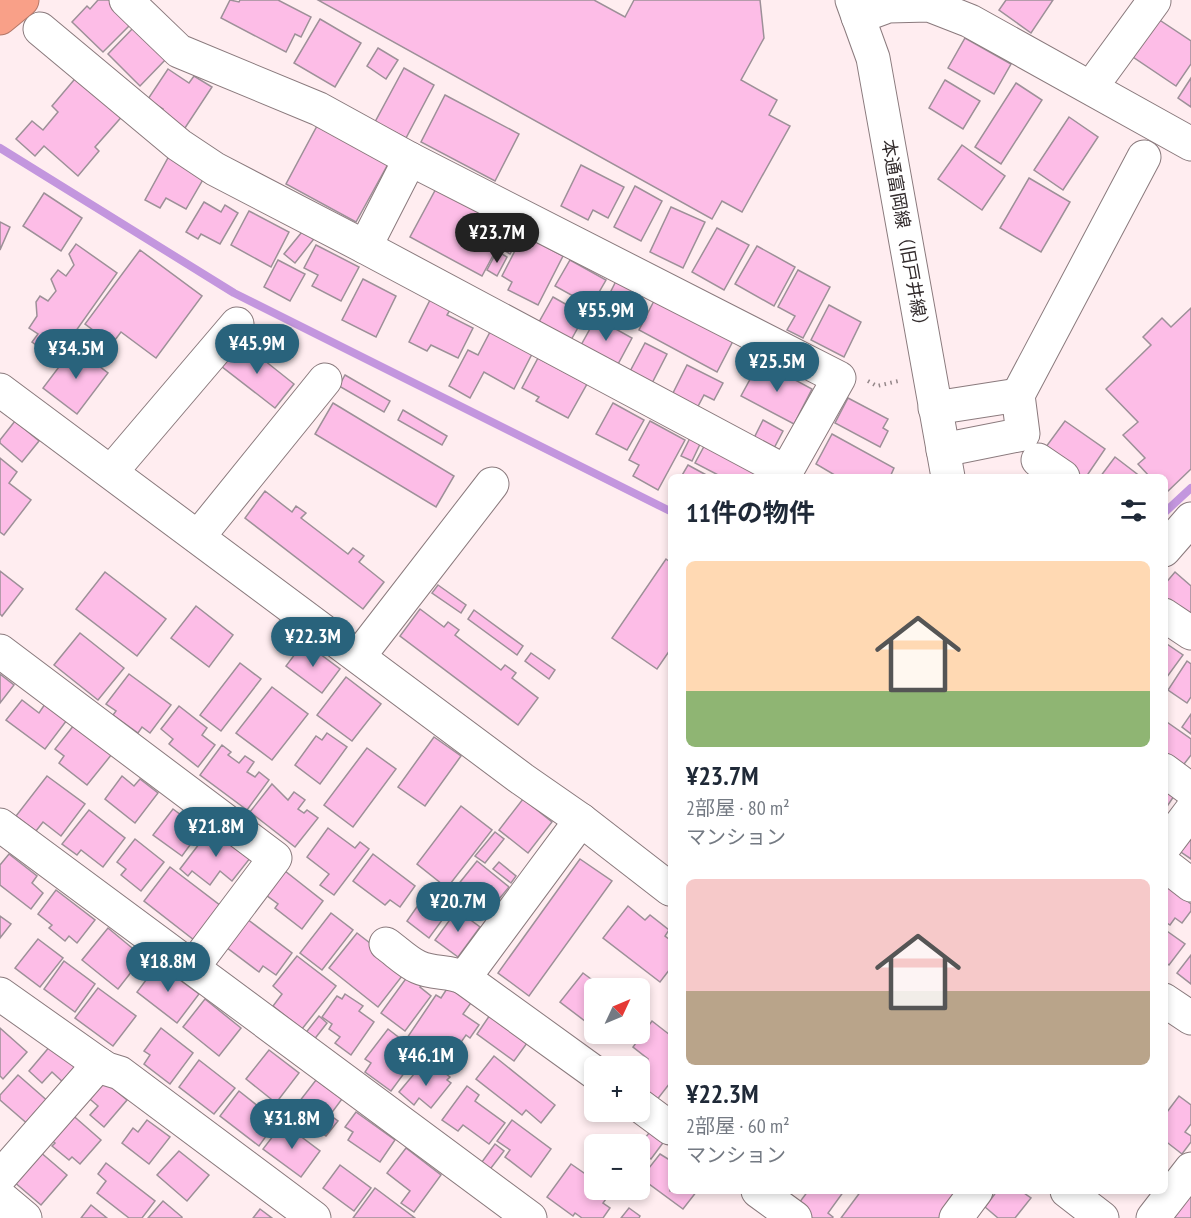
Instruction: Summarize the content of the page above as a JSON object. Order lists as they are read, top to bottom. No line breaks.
{"streets":{"street":["本通富岡線（旧戸井線）"]},"north":"top right","page":{"price":["¥23.7M","¥55.9M","¥45.9M","¥34.5M","¥25.5M","¥22.3M","¥21.8M","¥20.7M","¥18.8M","¥46.1M","¥31.8M"],"heading":"11件の物件","list":[{"name":"¥23.7M","note":"2部屋 · 80 m² · マンション"},{"name":"¥22.3M","note":"2部屋 · 60 m² · マンション"}],"map_buttons":["+","−"]}}
